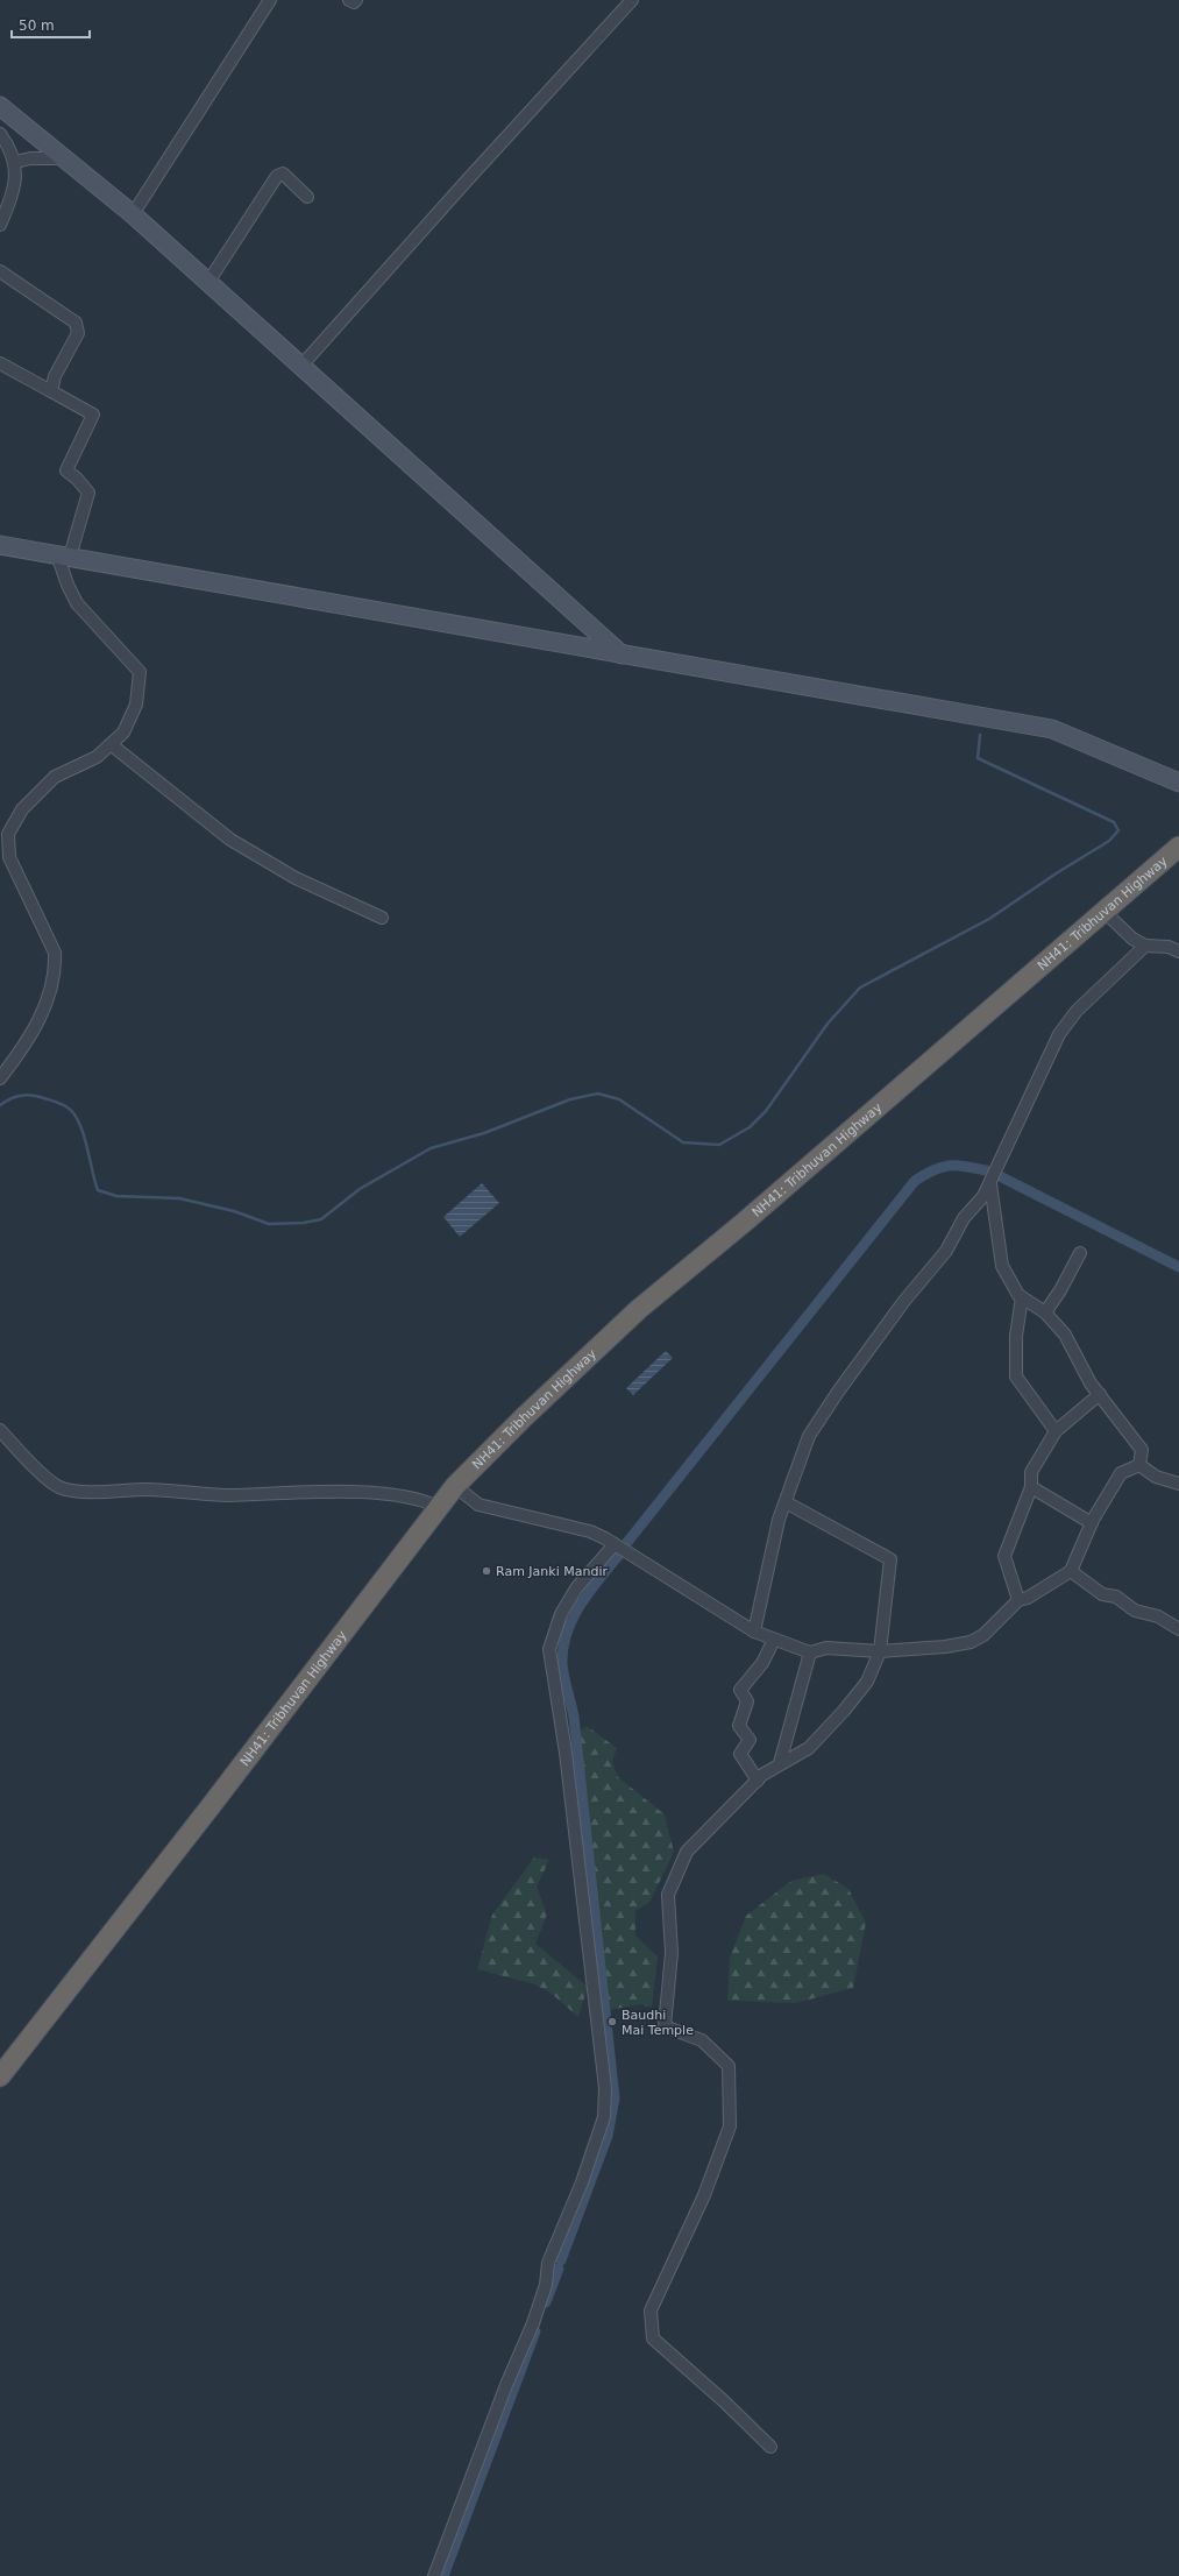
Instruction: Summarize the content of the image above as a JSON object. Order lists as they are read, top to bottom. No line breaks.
{"streets":{"highway":["NH41: Tribhuvan Highway"]},"places":["Ram Janki Mandir","Baudhi Mai Temple"],"scale_bar":"50 m"}
